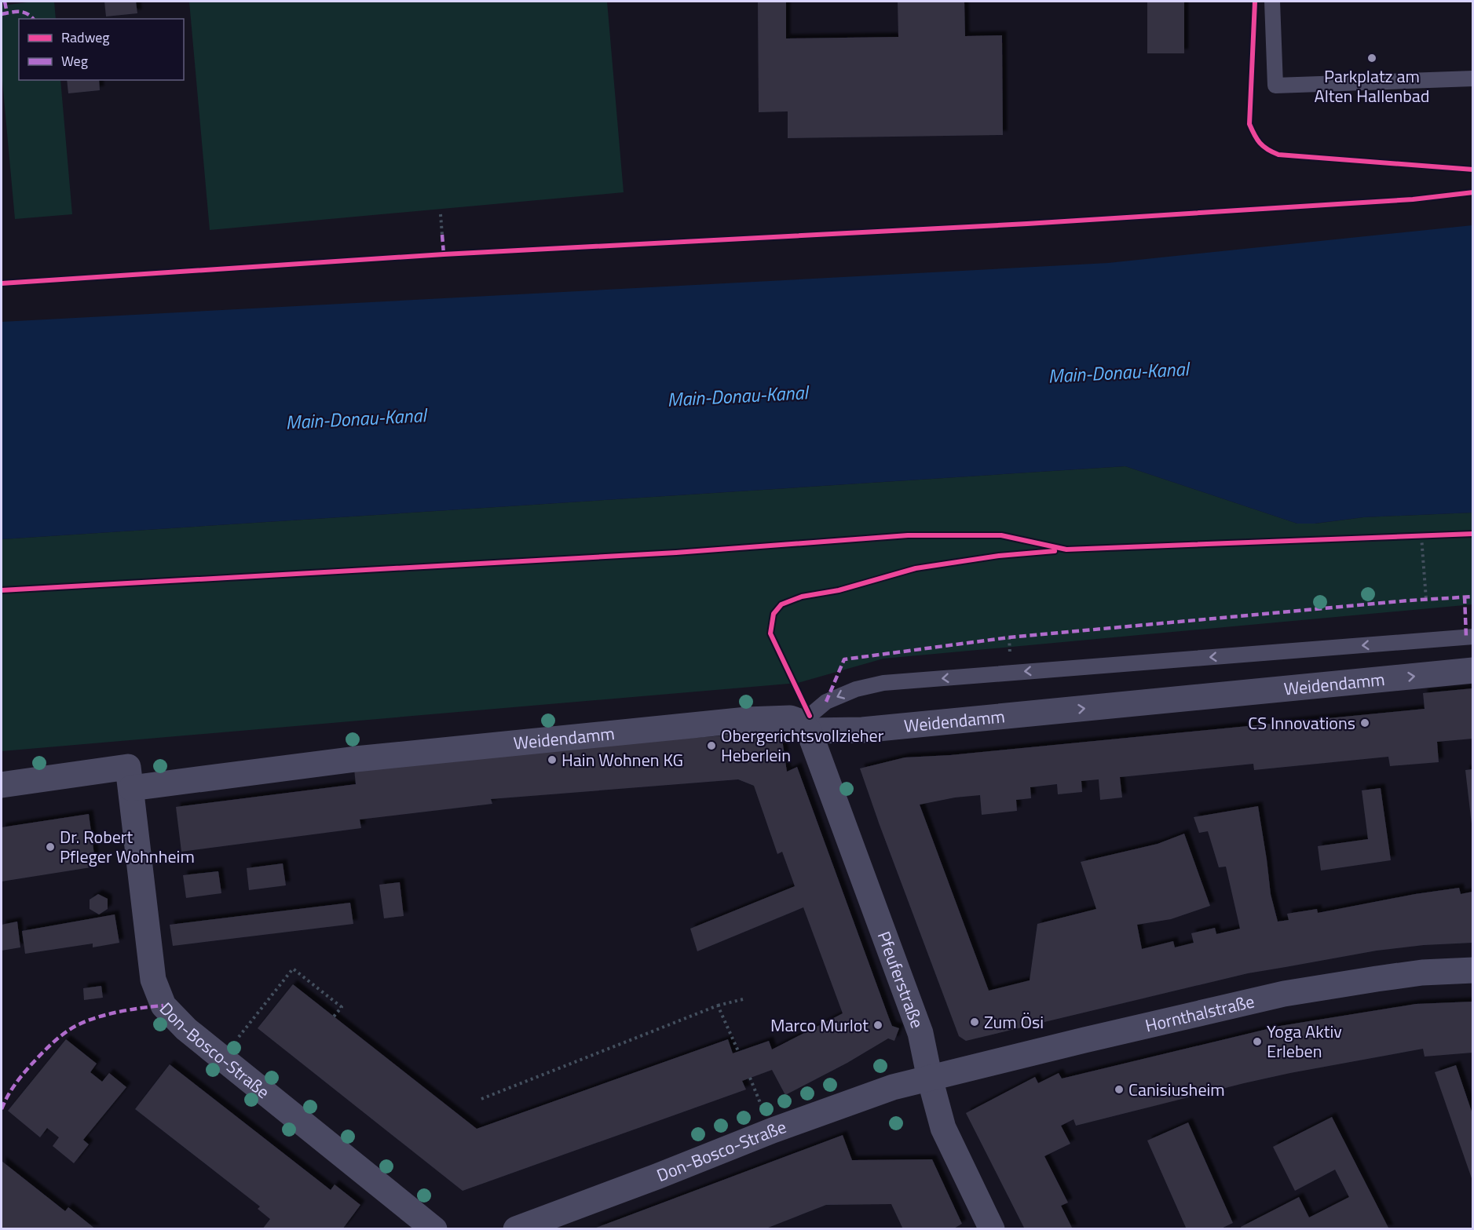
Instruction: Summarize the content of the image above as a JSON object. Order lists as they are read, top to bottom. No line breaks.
{"streets":{"street":["Weidendamm","Pfeuferstraße","Hornthalstraße","Don-Bosco-Straße"]},"crossings":[["Weidendamm","Pfeuferstraße"],["Weidendamm","Don-Bosco-Straße"],["Pfeuferstraße","Hornthalstraße"],["Pfeuferstraße","Don-Bosco-Straße"],["Hornthalstraße","Don-Bosco-Straße"]],"one_way":["Weidendamm"],"water":["Main-Donau-Kanal"],"places":["Parkplatz am Alten Hallenbad","CS Innovations","Obergerichtsvollzieher Heberlein","Hain Wohnen KG","Dr. Robert Pfleger Wohnheim","Zum Ösi","Marco Murlot","Yoga Aktiv Erleben","Canisiusheim"],"legend":["Radweg","Weg"]}
